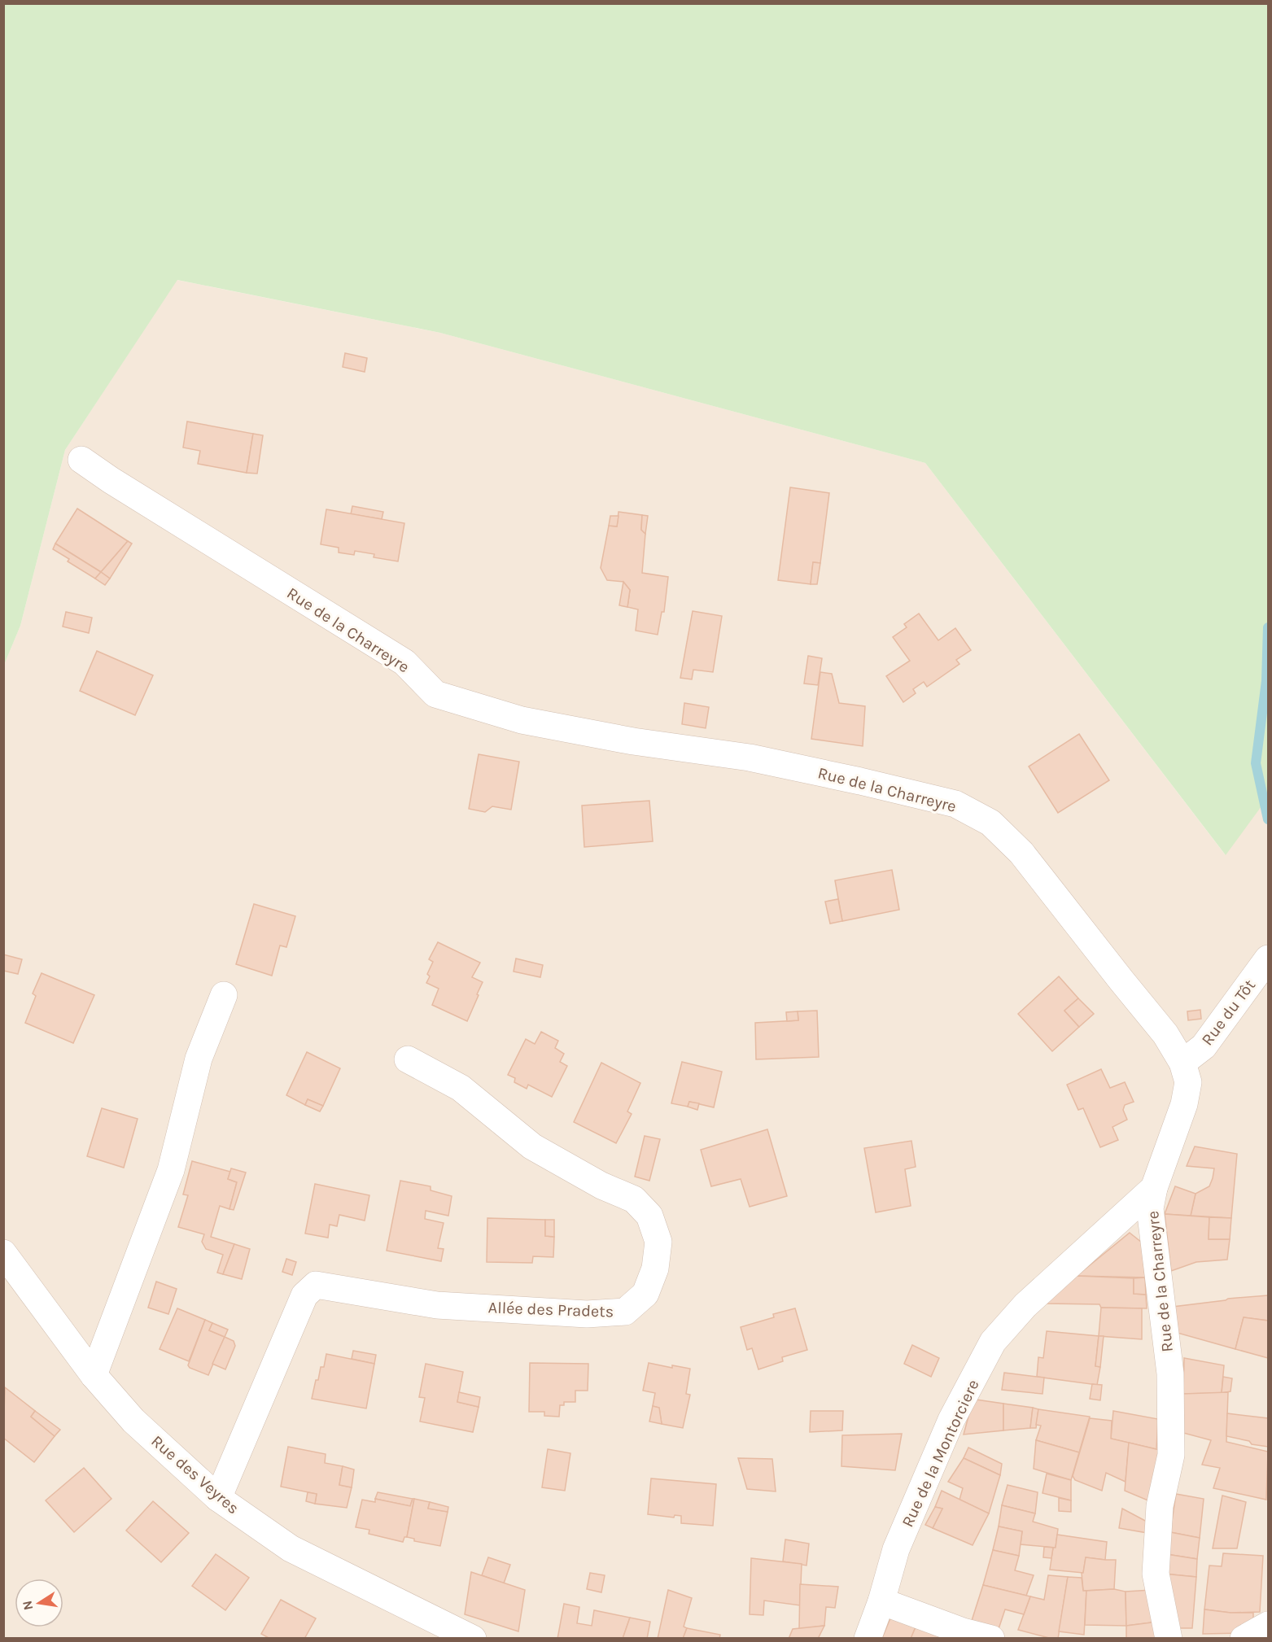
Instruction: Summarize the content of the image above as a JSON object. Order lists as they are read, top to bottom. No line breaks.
{"streets":{"street":["Rue de la Charreyre","Rue du Tôt","Allée des Pradets","Rue de la Montorciere","Rue des Veyres"]},"crossings":[["Rue de la Charreyre","Rue du Tôt"],["Rue de la Charreyre","Rue de la Montorciere"],["Allée des Pradets","Rue des Veyres"]],"north":"left"}
